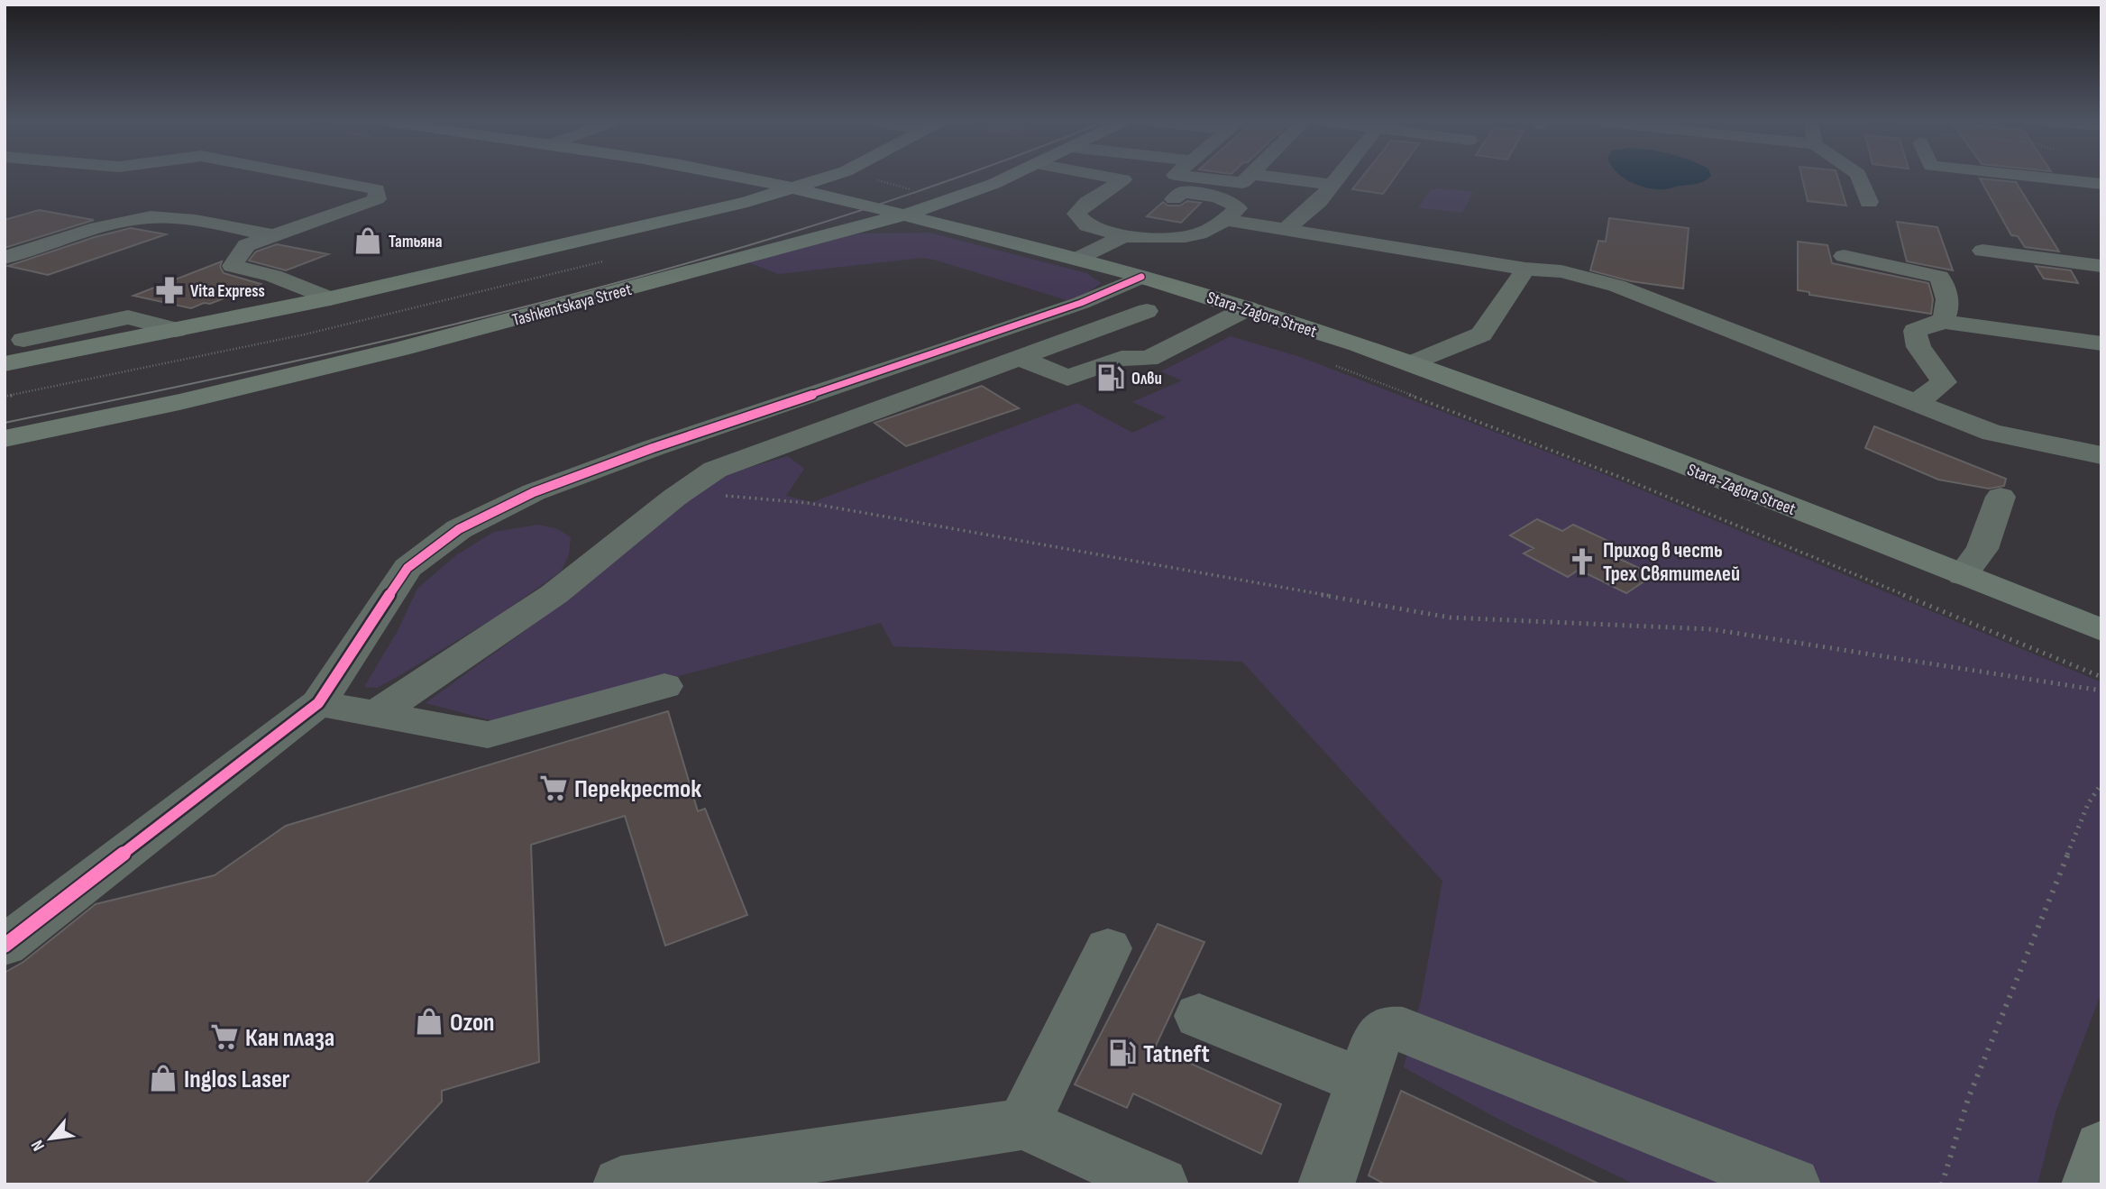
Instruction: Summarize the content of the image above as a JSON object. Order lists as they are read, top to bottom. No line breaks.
{"streets":{"main road":["Tashkentskaya Street","Stara-Zagora Street"]},"crossings":[["Tashkentskaya Street","Stara-Zagora Street"]],"places":{"shop":["Татьяна","Ozon","Inglos Laser"],"pharmacy":["Vita Express"],"fuel station":["Олви","Tatneft"],"church":["Приход в честь Трех Святителей"],"supermarket":["Перекресток","Кан плаза"]},"north":"bottom left"}
